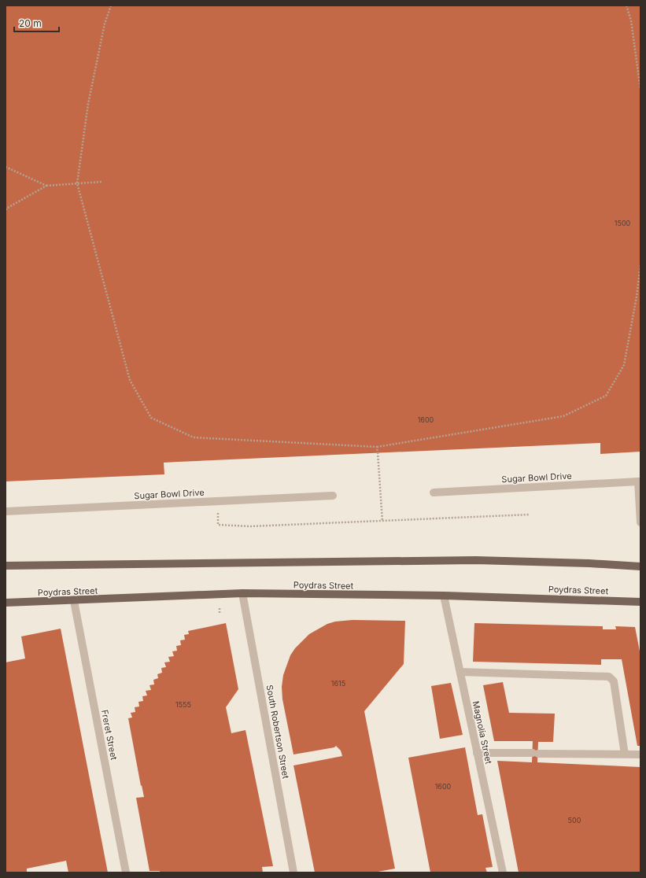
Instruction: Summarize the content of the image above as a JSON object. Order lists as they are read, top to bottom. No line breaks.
{"streets":{"main road":["Poydras Street"],"street":["Sugar Bowl Drive","South Robertson Street","Magnolia Street","Freret Street"]},"crossings":[["Poydras Street","South Robertson Street"],["Poydras Street","Magnolia Street"],["Poydras Street","Freret Street"]],"house_numbers":["1500","1600","1615","1555","1600","500"],"scale_bar":"20 m"}
